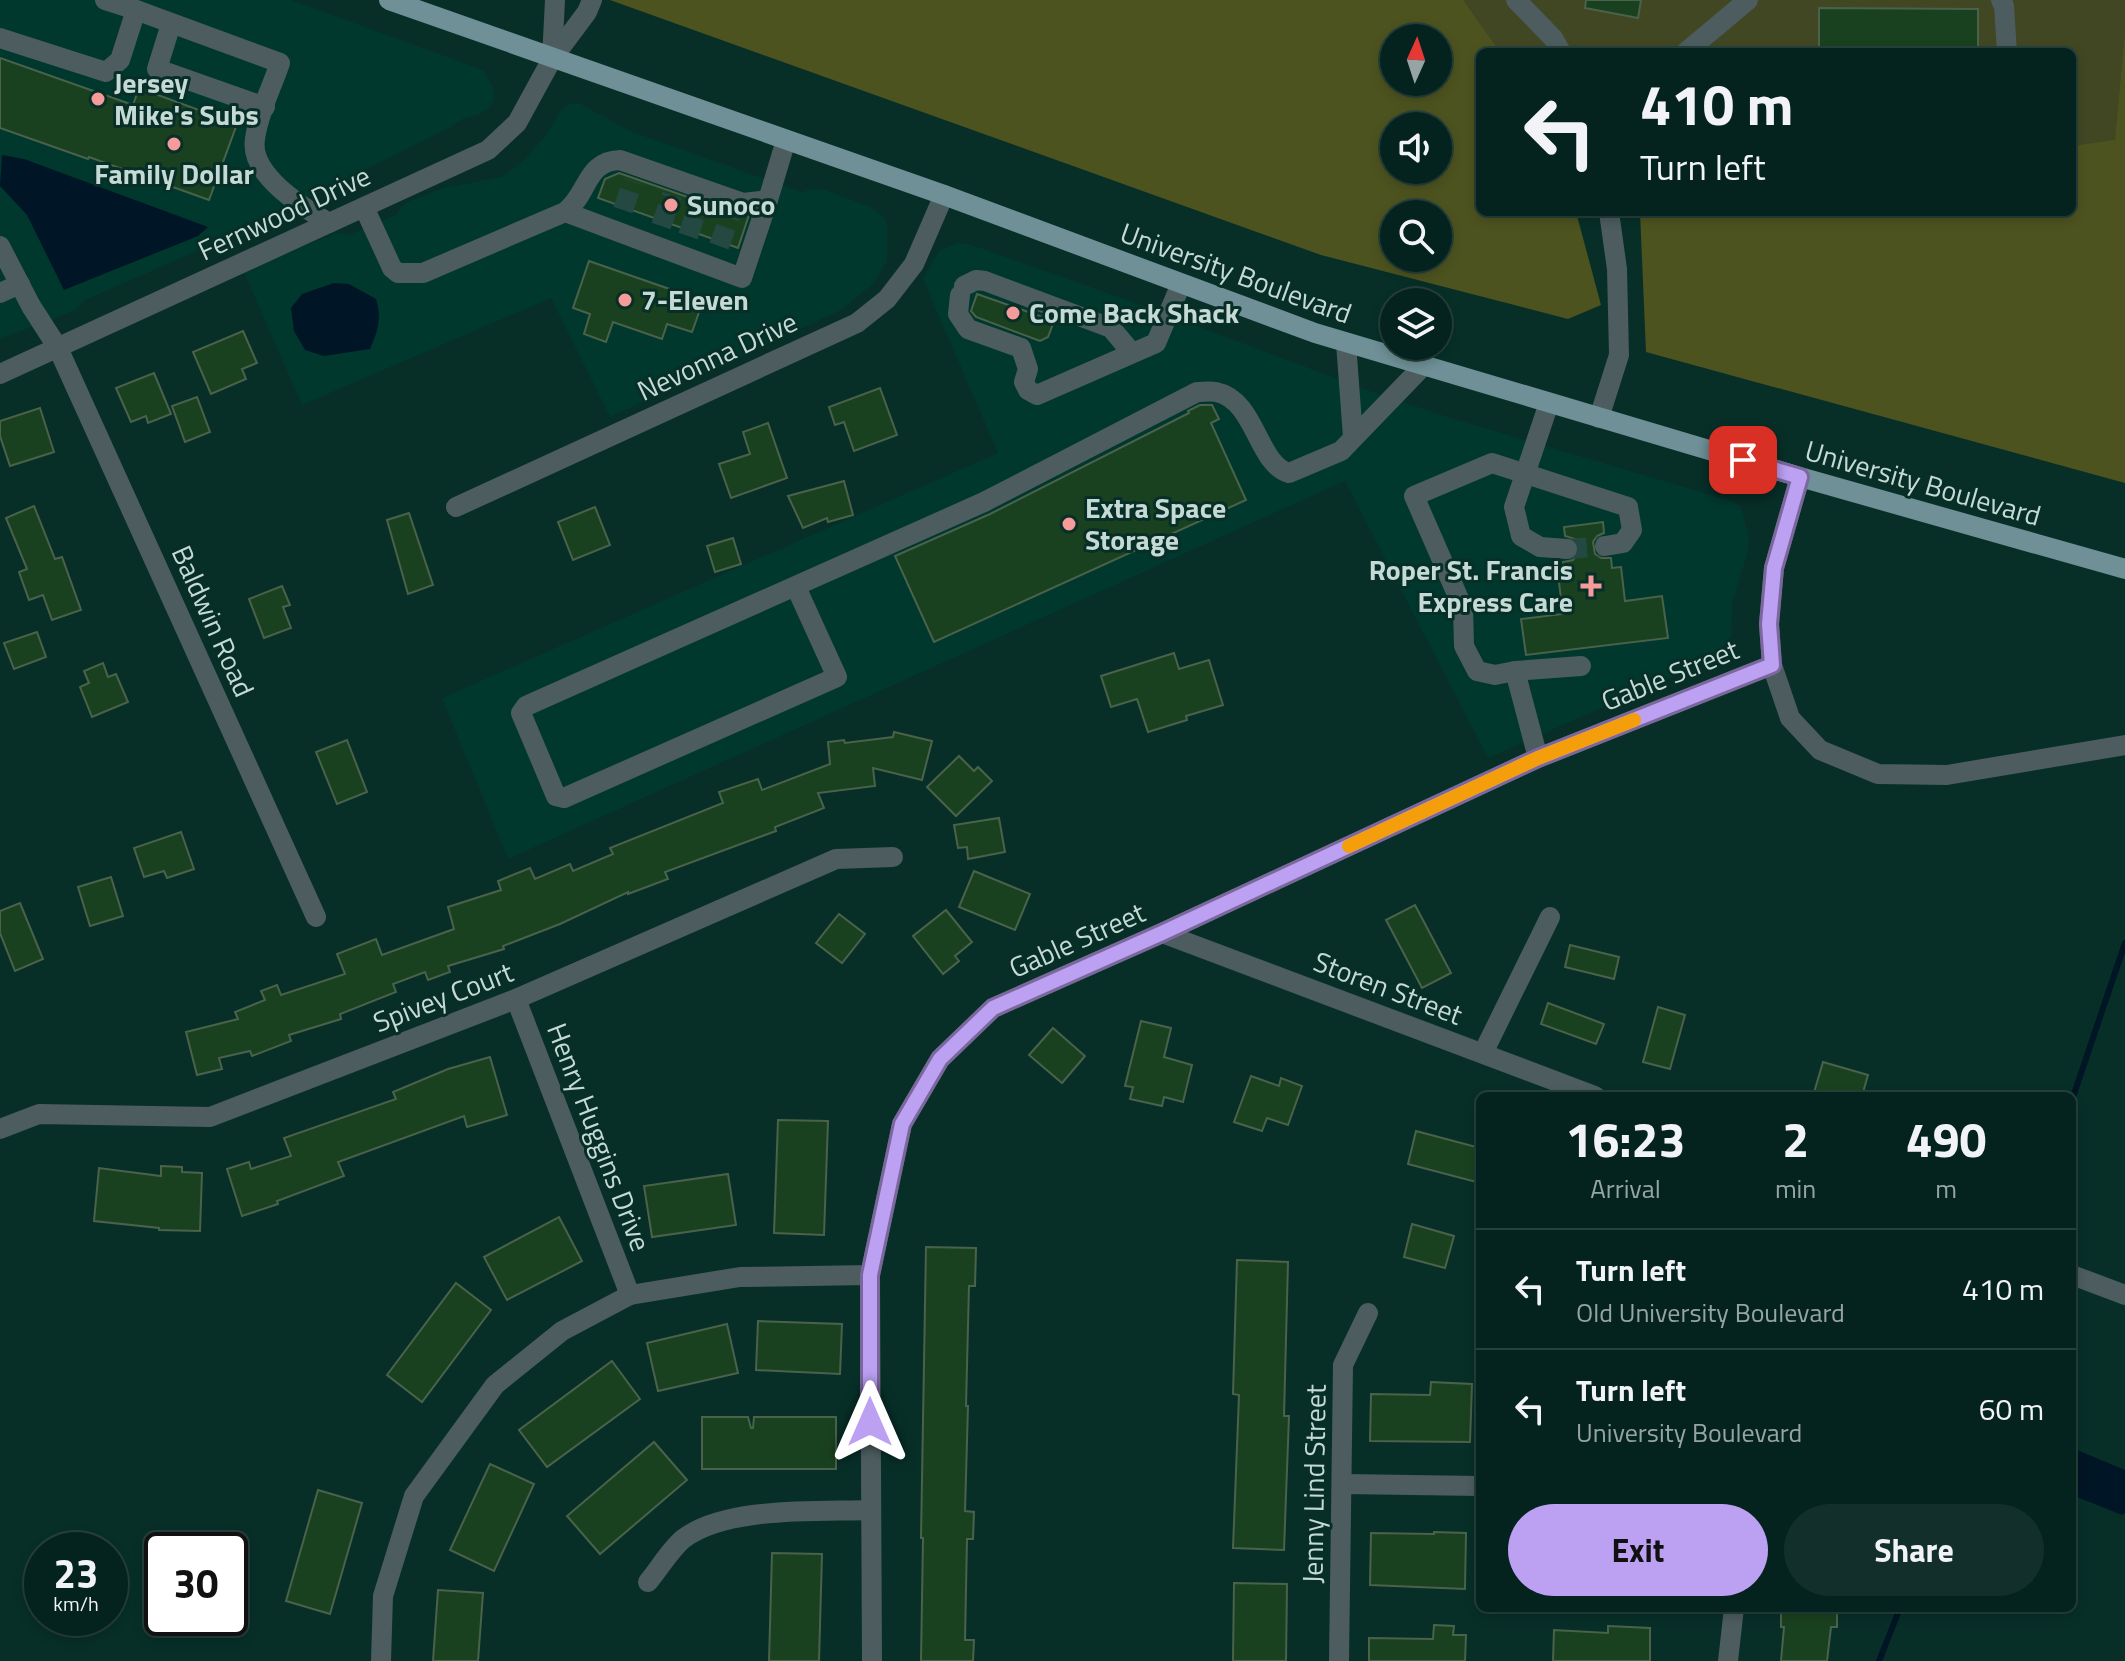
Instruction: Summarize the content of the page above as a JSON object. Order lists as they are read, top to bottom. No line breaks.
{"streets":{"main road":["University Boulevard"],"street":["Fernwood Drive","Nevonna Drive","Baldwin Road","Gable Street","Storen Street","Spivey Court","Henry Huggins Drive","Jenny Lind Street"]},"crossings":[["Fernwood Drive","University Boulevard"],["Fernwood Drive","Baldwin Road"],["University Boulevard","Nevonna Drive"],["Gable Street","Storen Street"],["Spivey Court","Henry Huggins Drive"]],"places":{"other":["Jersey Mike's Subs","Family Dollar","Sunoco","7-Eleven","Come Back Shack","Extra Space Storage"],"health":["Roper St. Francis Express Care"]},"north":"top","page":{"turn":["410 m","Turn left"],"eta":["16:23","Arrival","2","min","490","m"],"list":[{"name":"Turn left","note":"Old University Boulevard","value":"410 m"},{"name":"Turn left","note":"University Boulevard","value":"60 m"}],"buttons":["Exit","Share"],"speed":"23 km/h","limit":"30"}}
